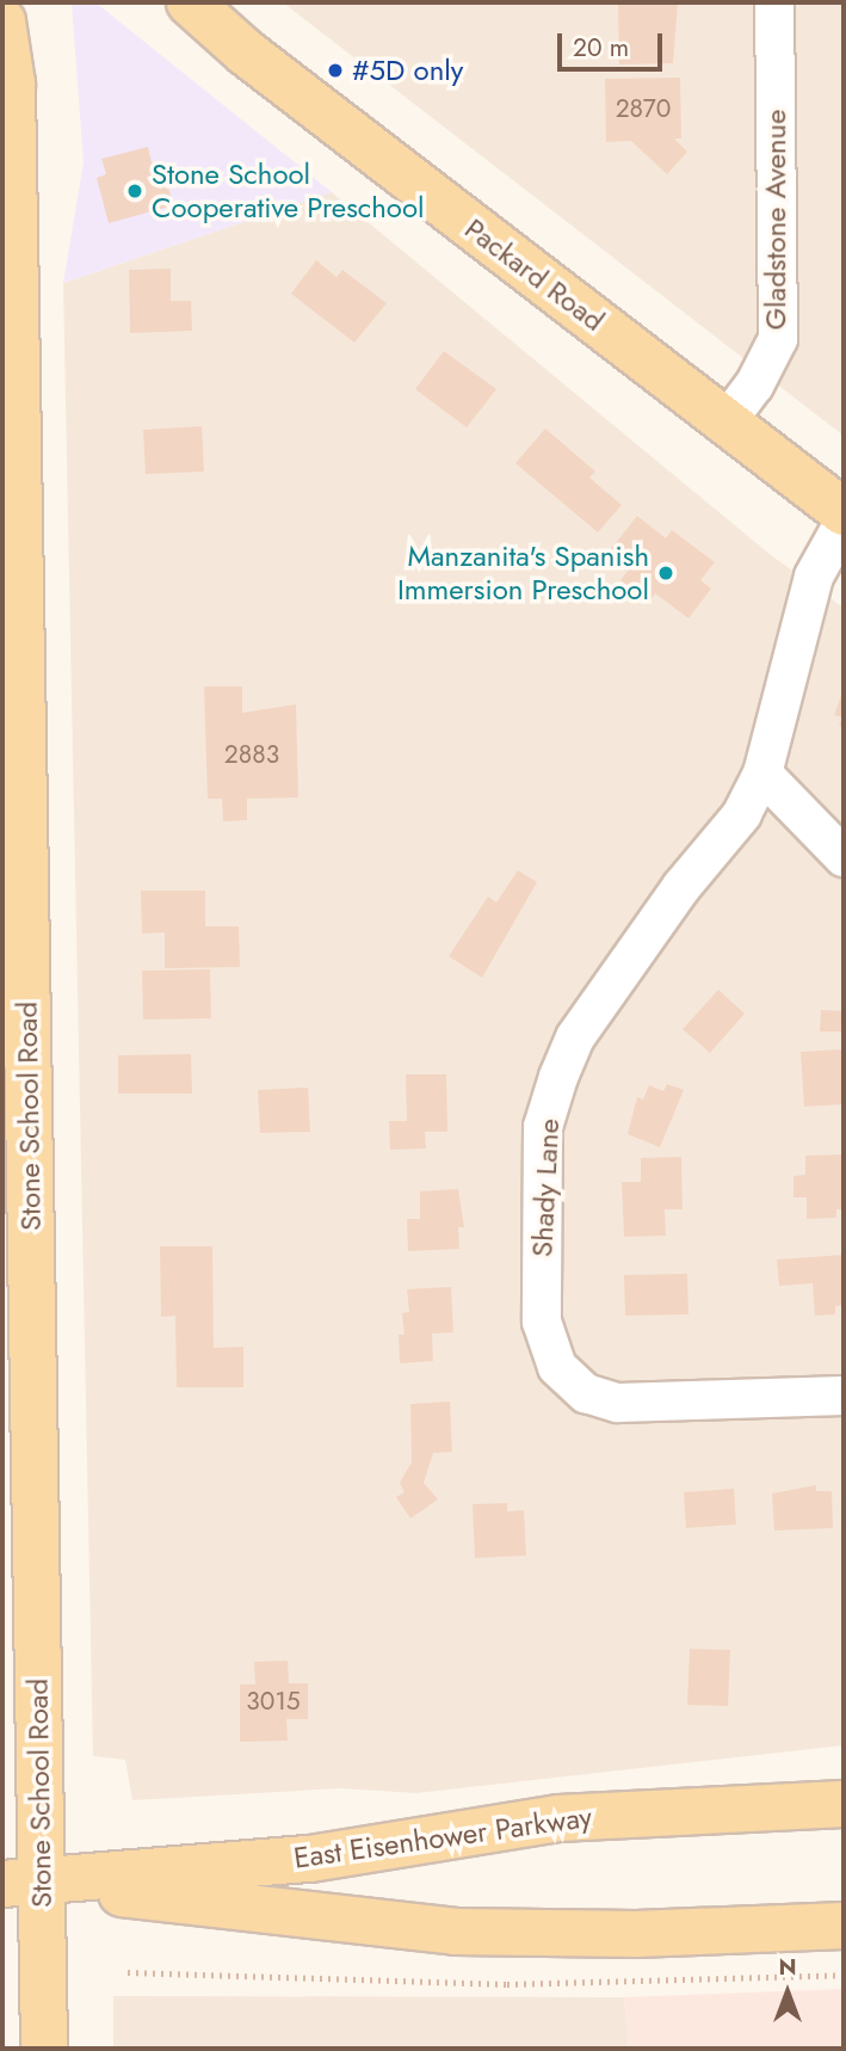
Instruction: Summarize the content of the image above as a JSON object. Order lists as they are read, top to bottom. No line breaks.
{"streets":{"main road":["Packard Road","Stone School Road","East Eisenhower Parkway"],"street":["Gladstone Avenue","Shady Lane"]},"crossings":[["Gladstone Avenue","Packard Road"],["Stone School Road","East Eisenhower Parkway"]],"places":["#5D only","Stone School Cooperative Preschool","Manzanita's Spanish Immersion Preschool"],"house_numbers":["2870","2883","3015"],"scale_bar":"20 m","north":"top"}
